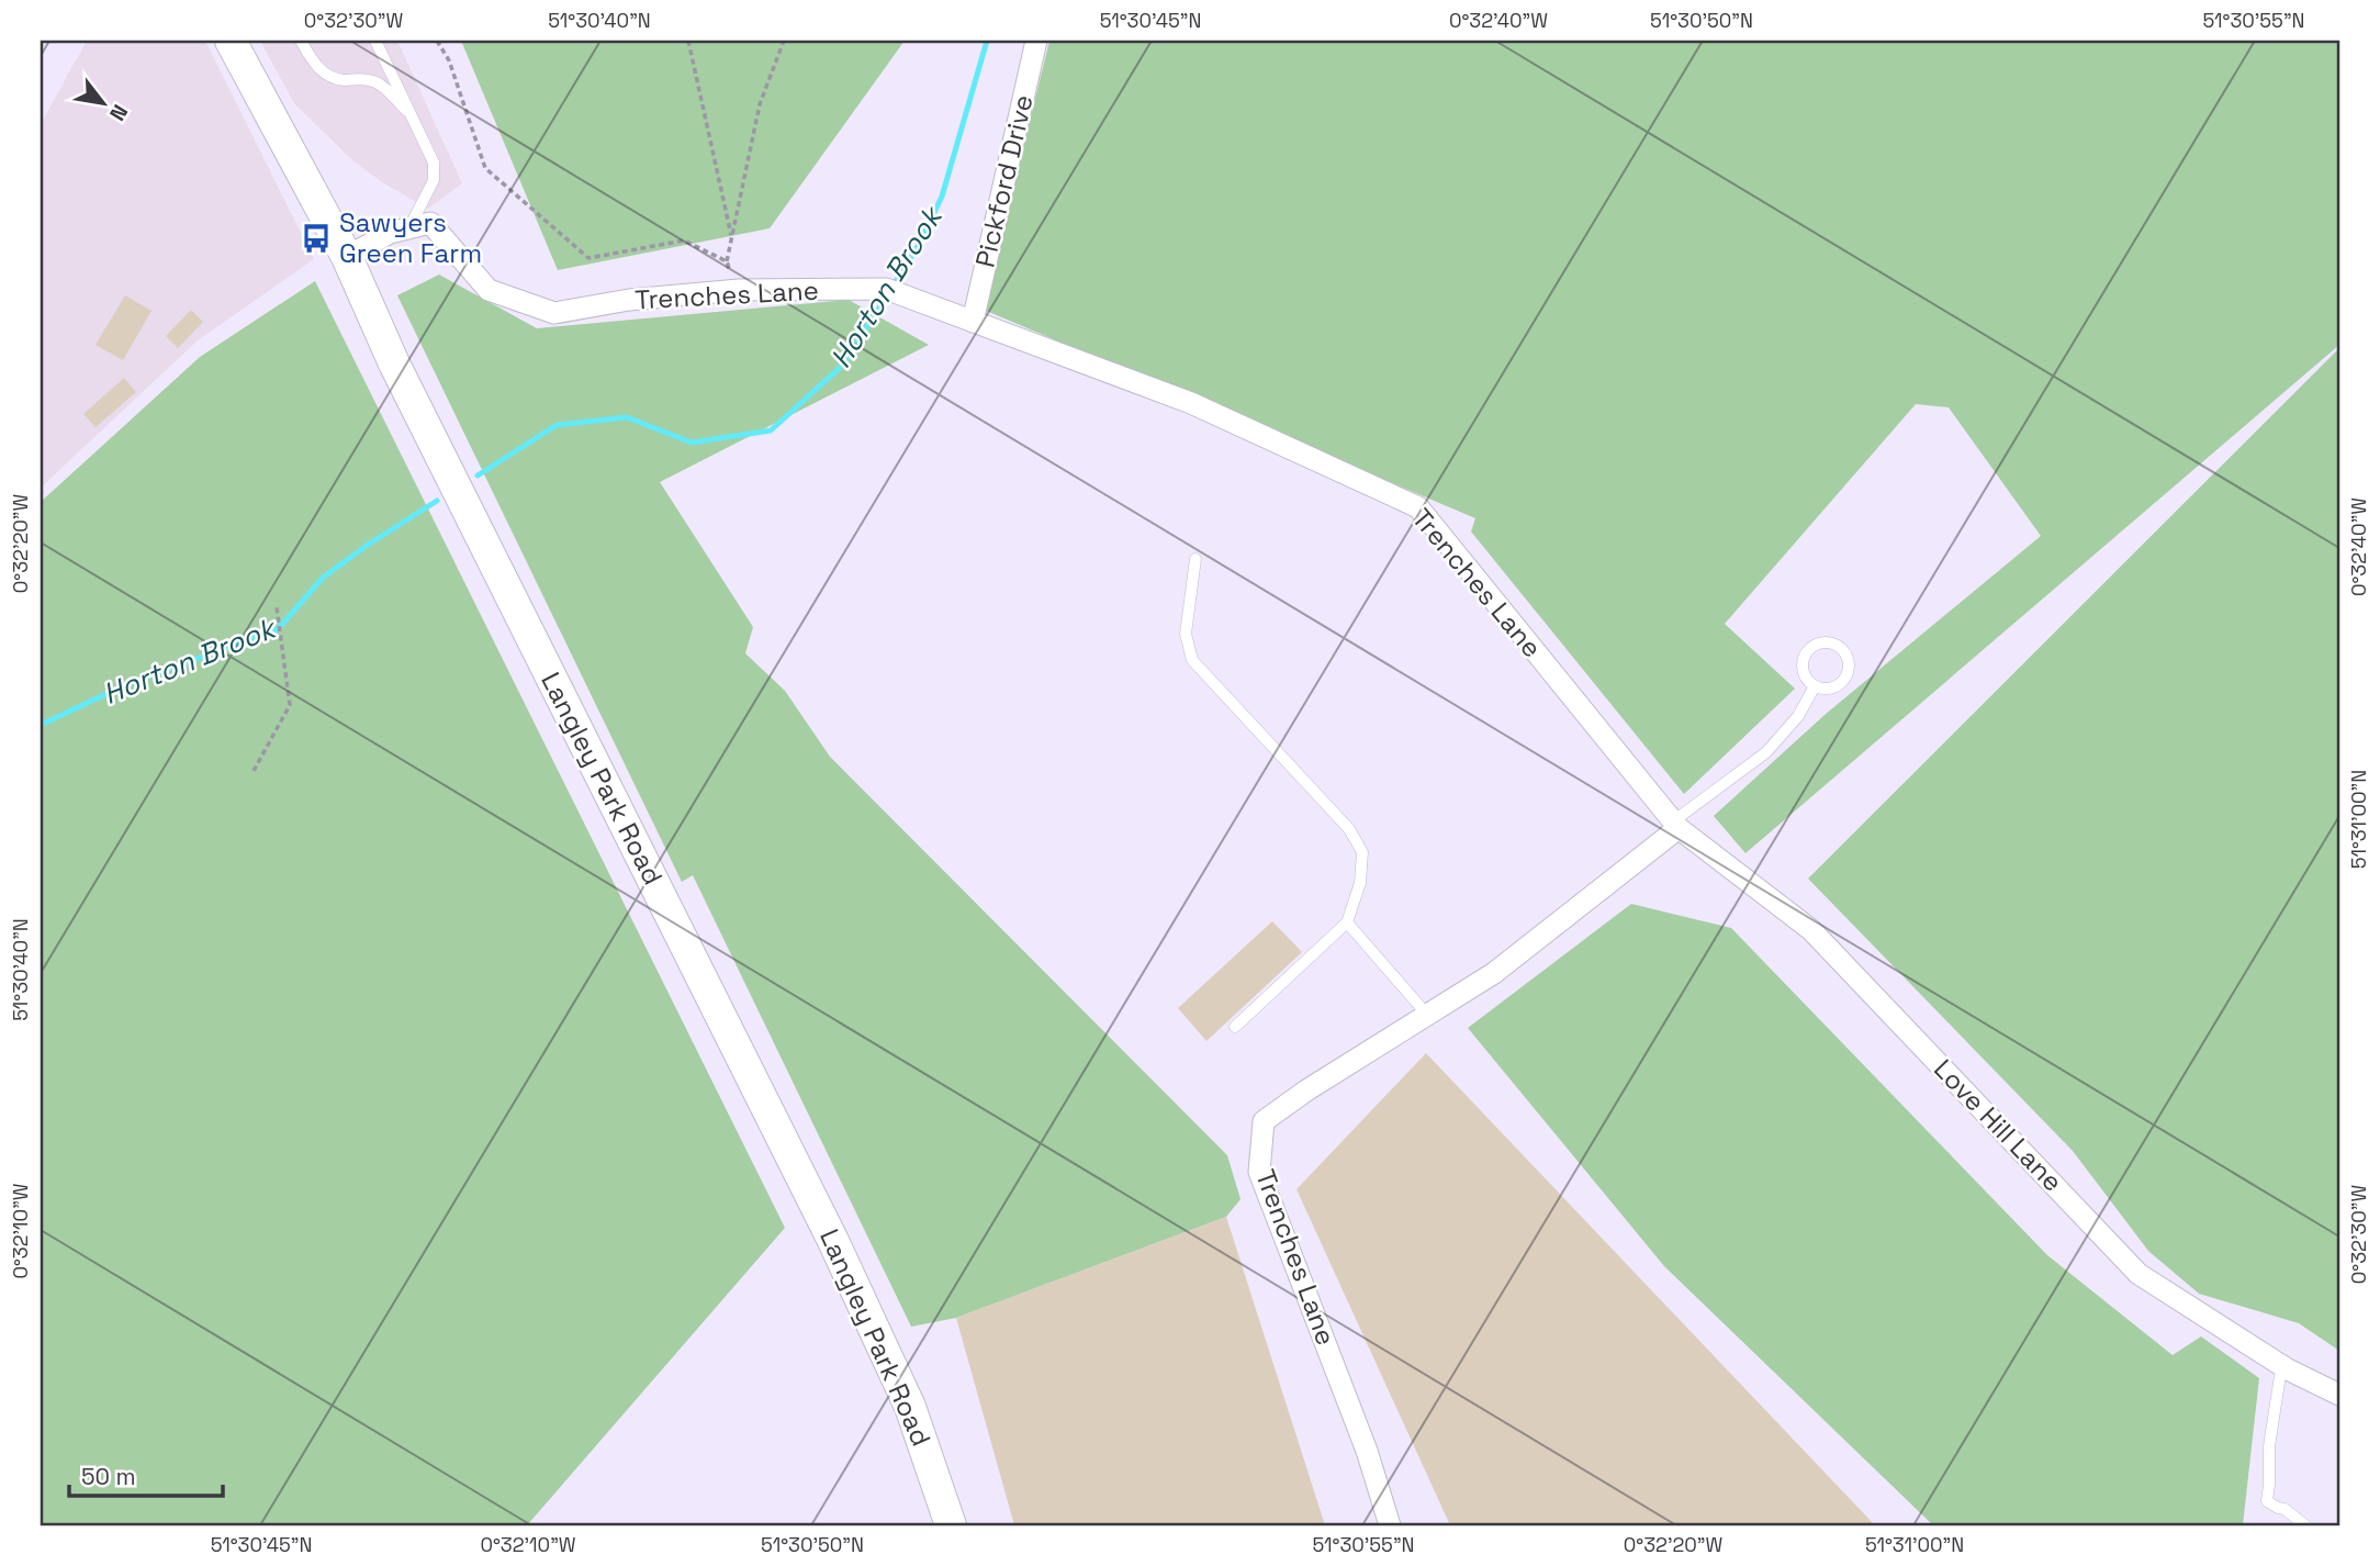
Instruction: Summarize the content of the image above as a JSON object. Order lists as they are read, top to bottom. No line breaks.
{"streets":{"main road":["Langley Park Road"],"street":["Pickford Drive","Trenches Lane","Love Hill Lane"]},"crossings":[["Pickford Drive","Trenches Lane"],["Trenches Lane","Love Hill Lane"]],"water":["Horton Brook"],"places":{"bus stop":["Sawyers Green Farm"]},"scale_bar":"50 m","north":"bottom right","coordinates":["0°32'30\"W","51°30'40\"N","51°30'45\"N","0°32'40\"W","51°30'50\"N","51°30'55\"N","0°32'20\"W","51°31'00\"N","0°32'10\"W"]}
